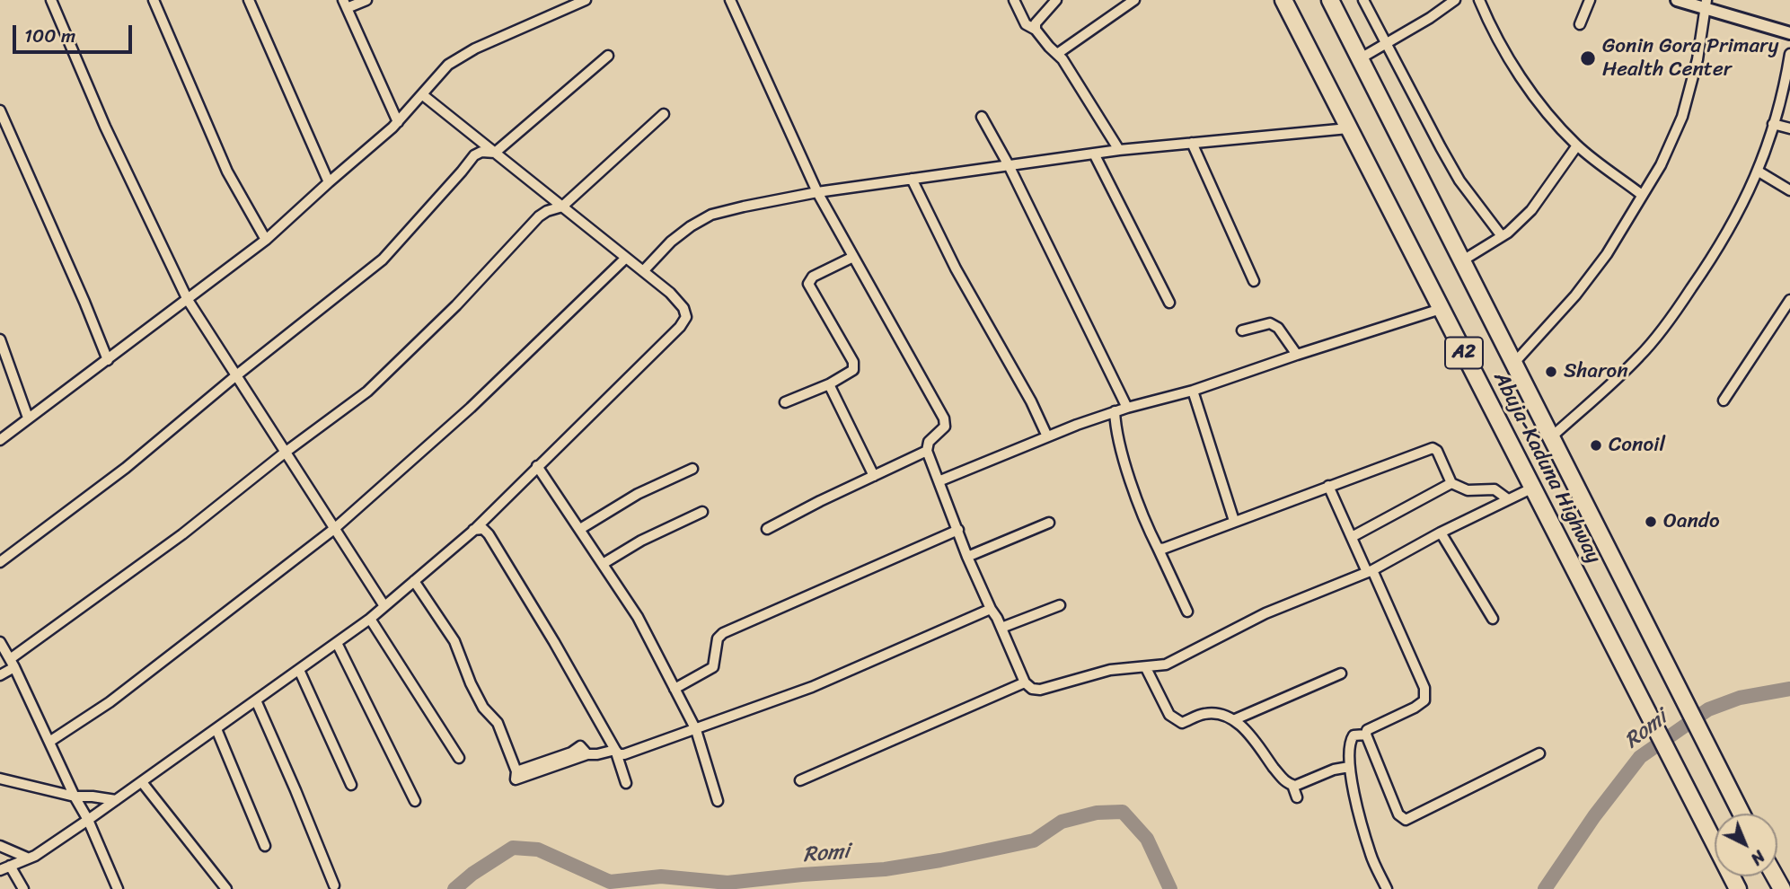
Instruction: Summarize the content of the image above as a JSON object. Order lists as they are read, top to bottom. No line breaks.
{"streets":{"highway":["A2","Abuja-Kaduna Highway"]},"water":["Romi"],"places":["Gonin Gora Primary Health Center","Sharon","Conoil","Oando"],"scale_bar":"100 m","north":"bottom right"}
